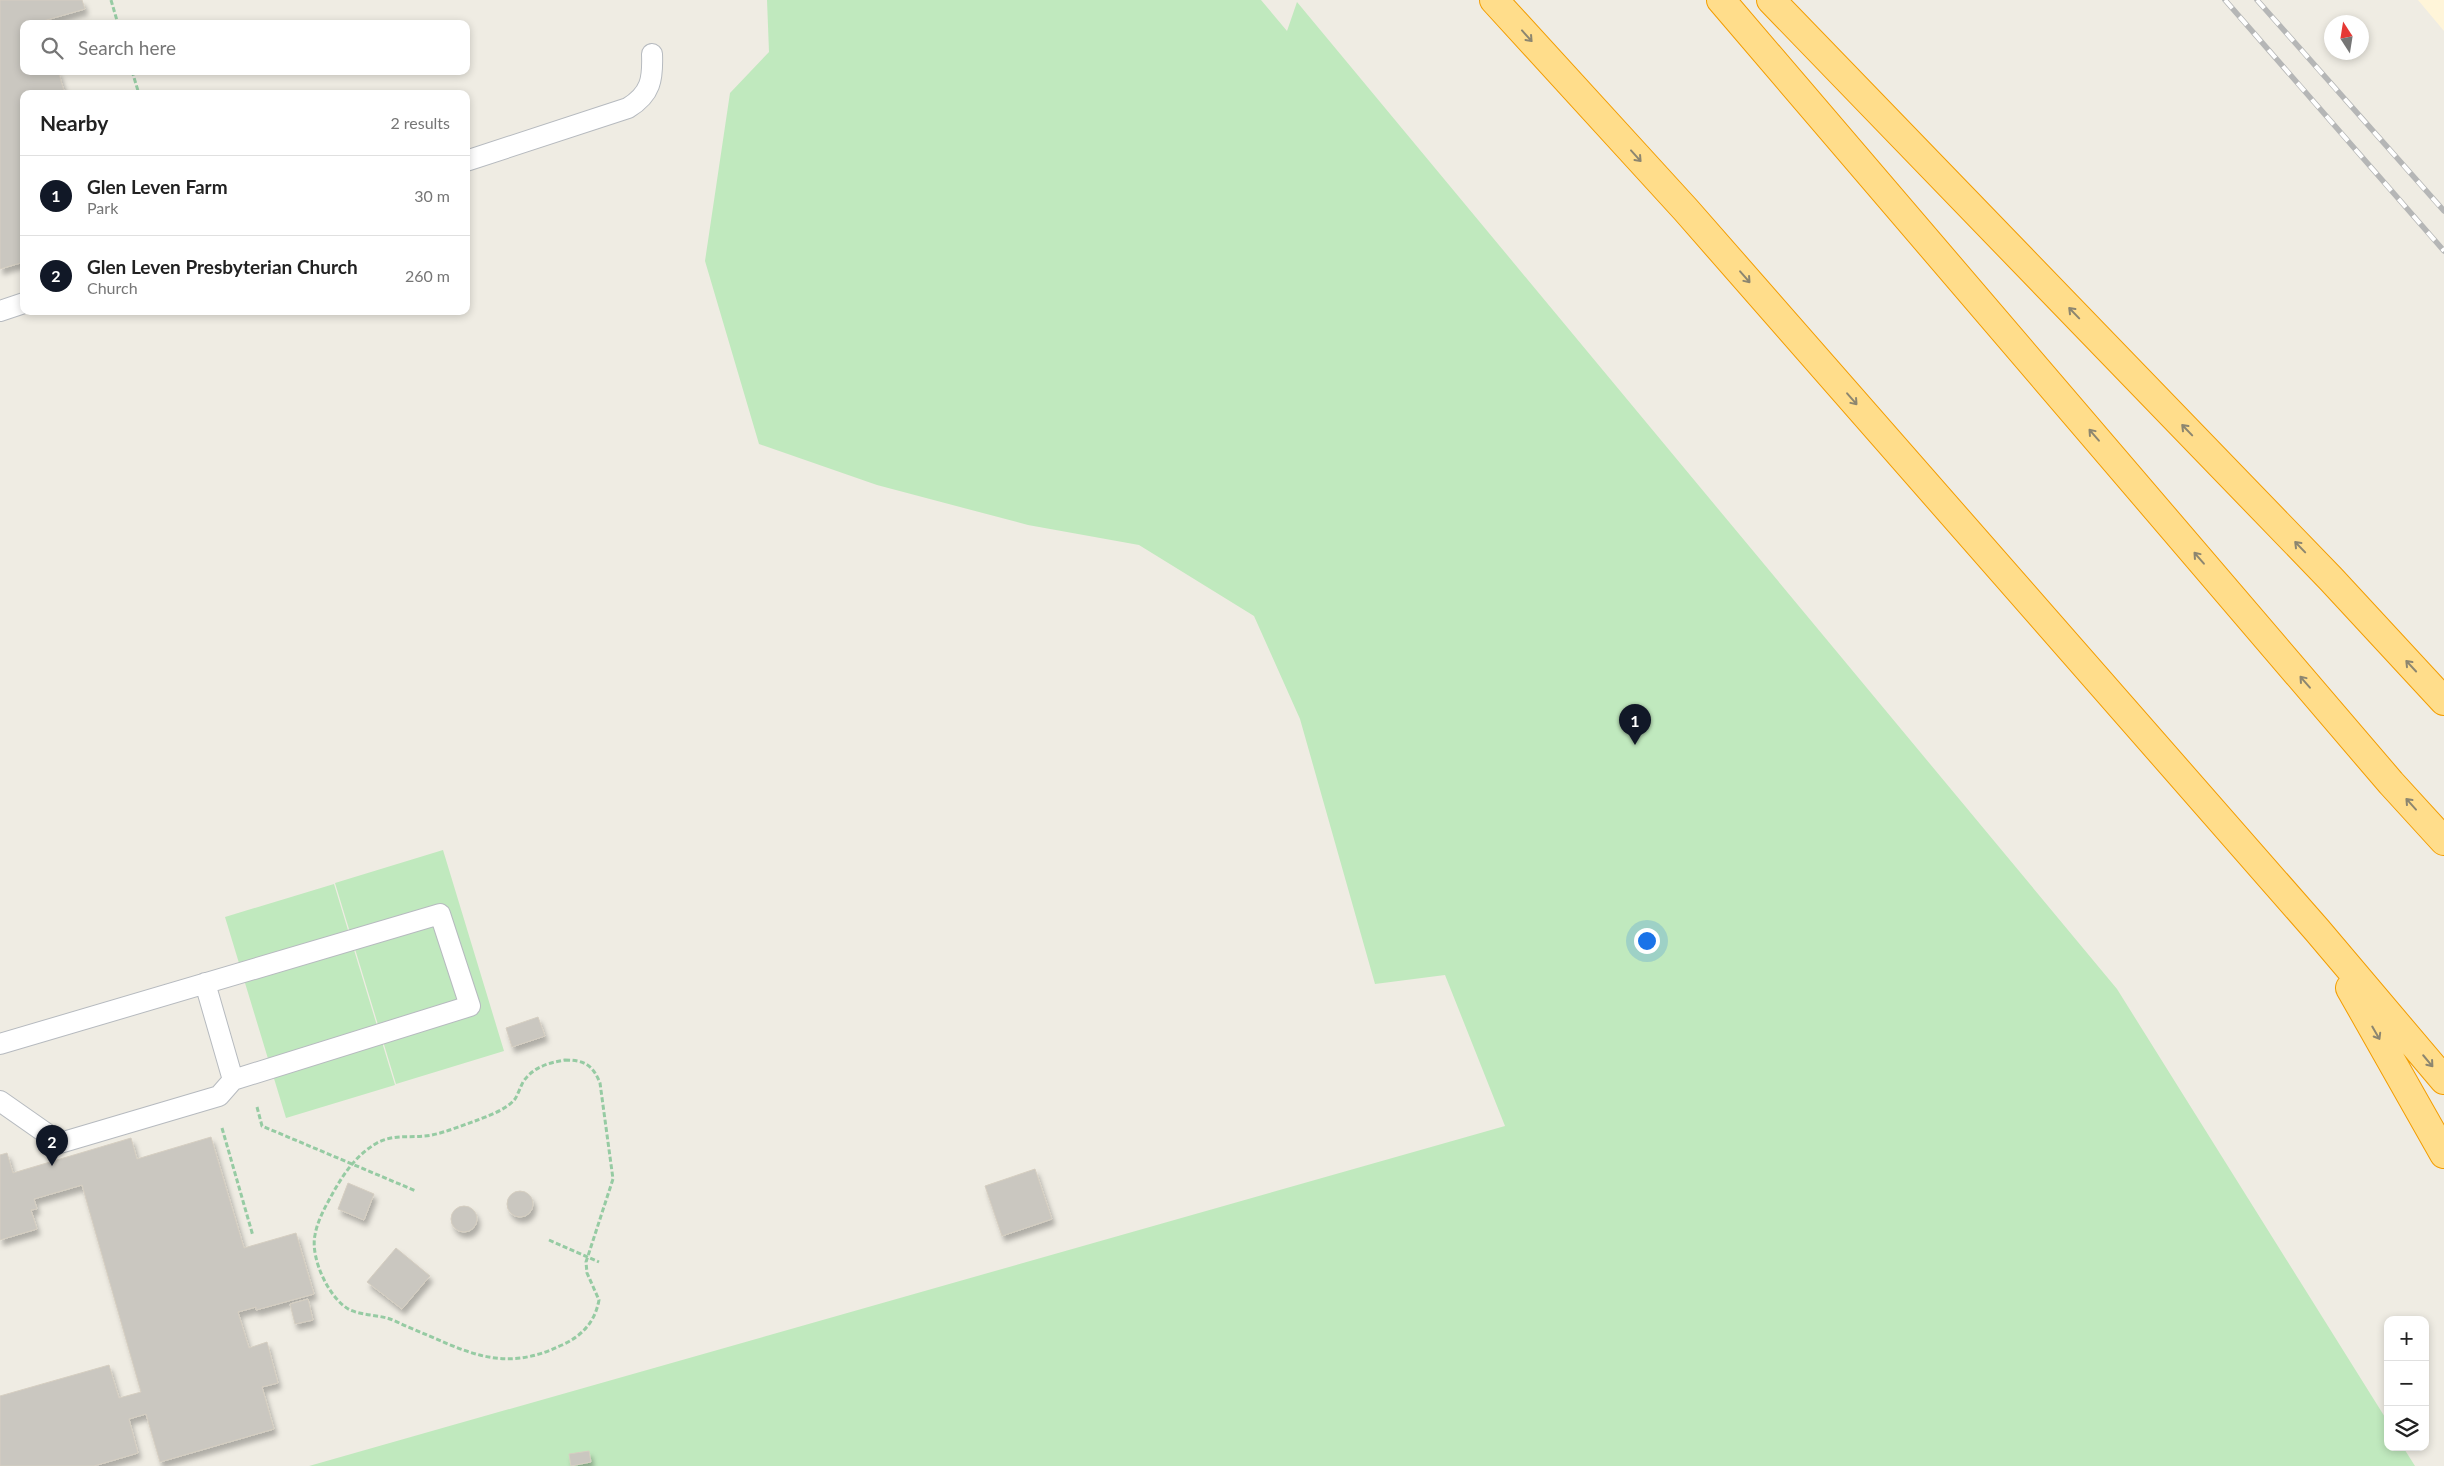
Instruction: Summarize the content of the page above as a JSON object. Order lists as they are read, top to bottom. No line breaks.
{"north":"top","page":{"search":"Search here","heading":["Nearby","2 results"],"list":[{"mark":"1","name":"Glen Leven Farm","note":"Park","value":"30 m"},{"mark":"2","name":"Glen Leven Presbyterian Church","note":"Church","value":"260 m"}],"pins":["1","2"],"map_buttons":["+","−"]}}
